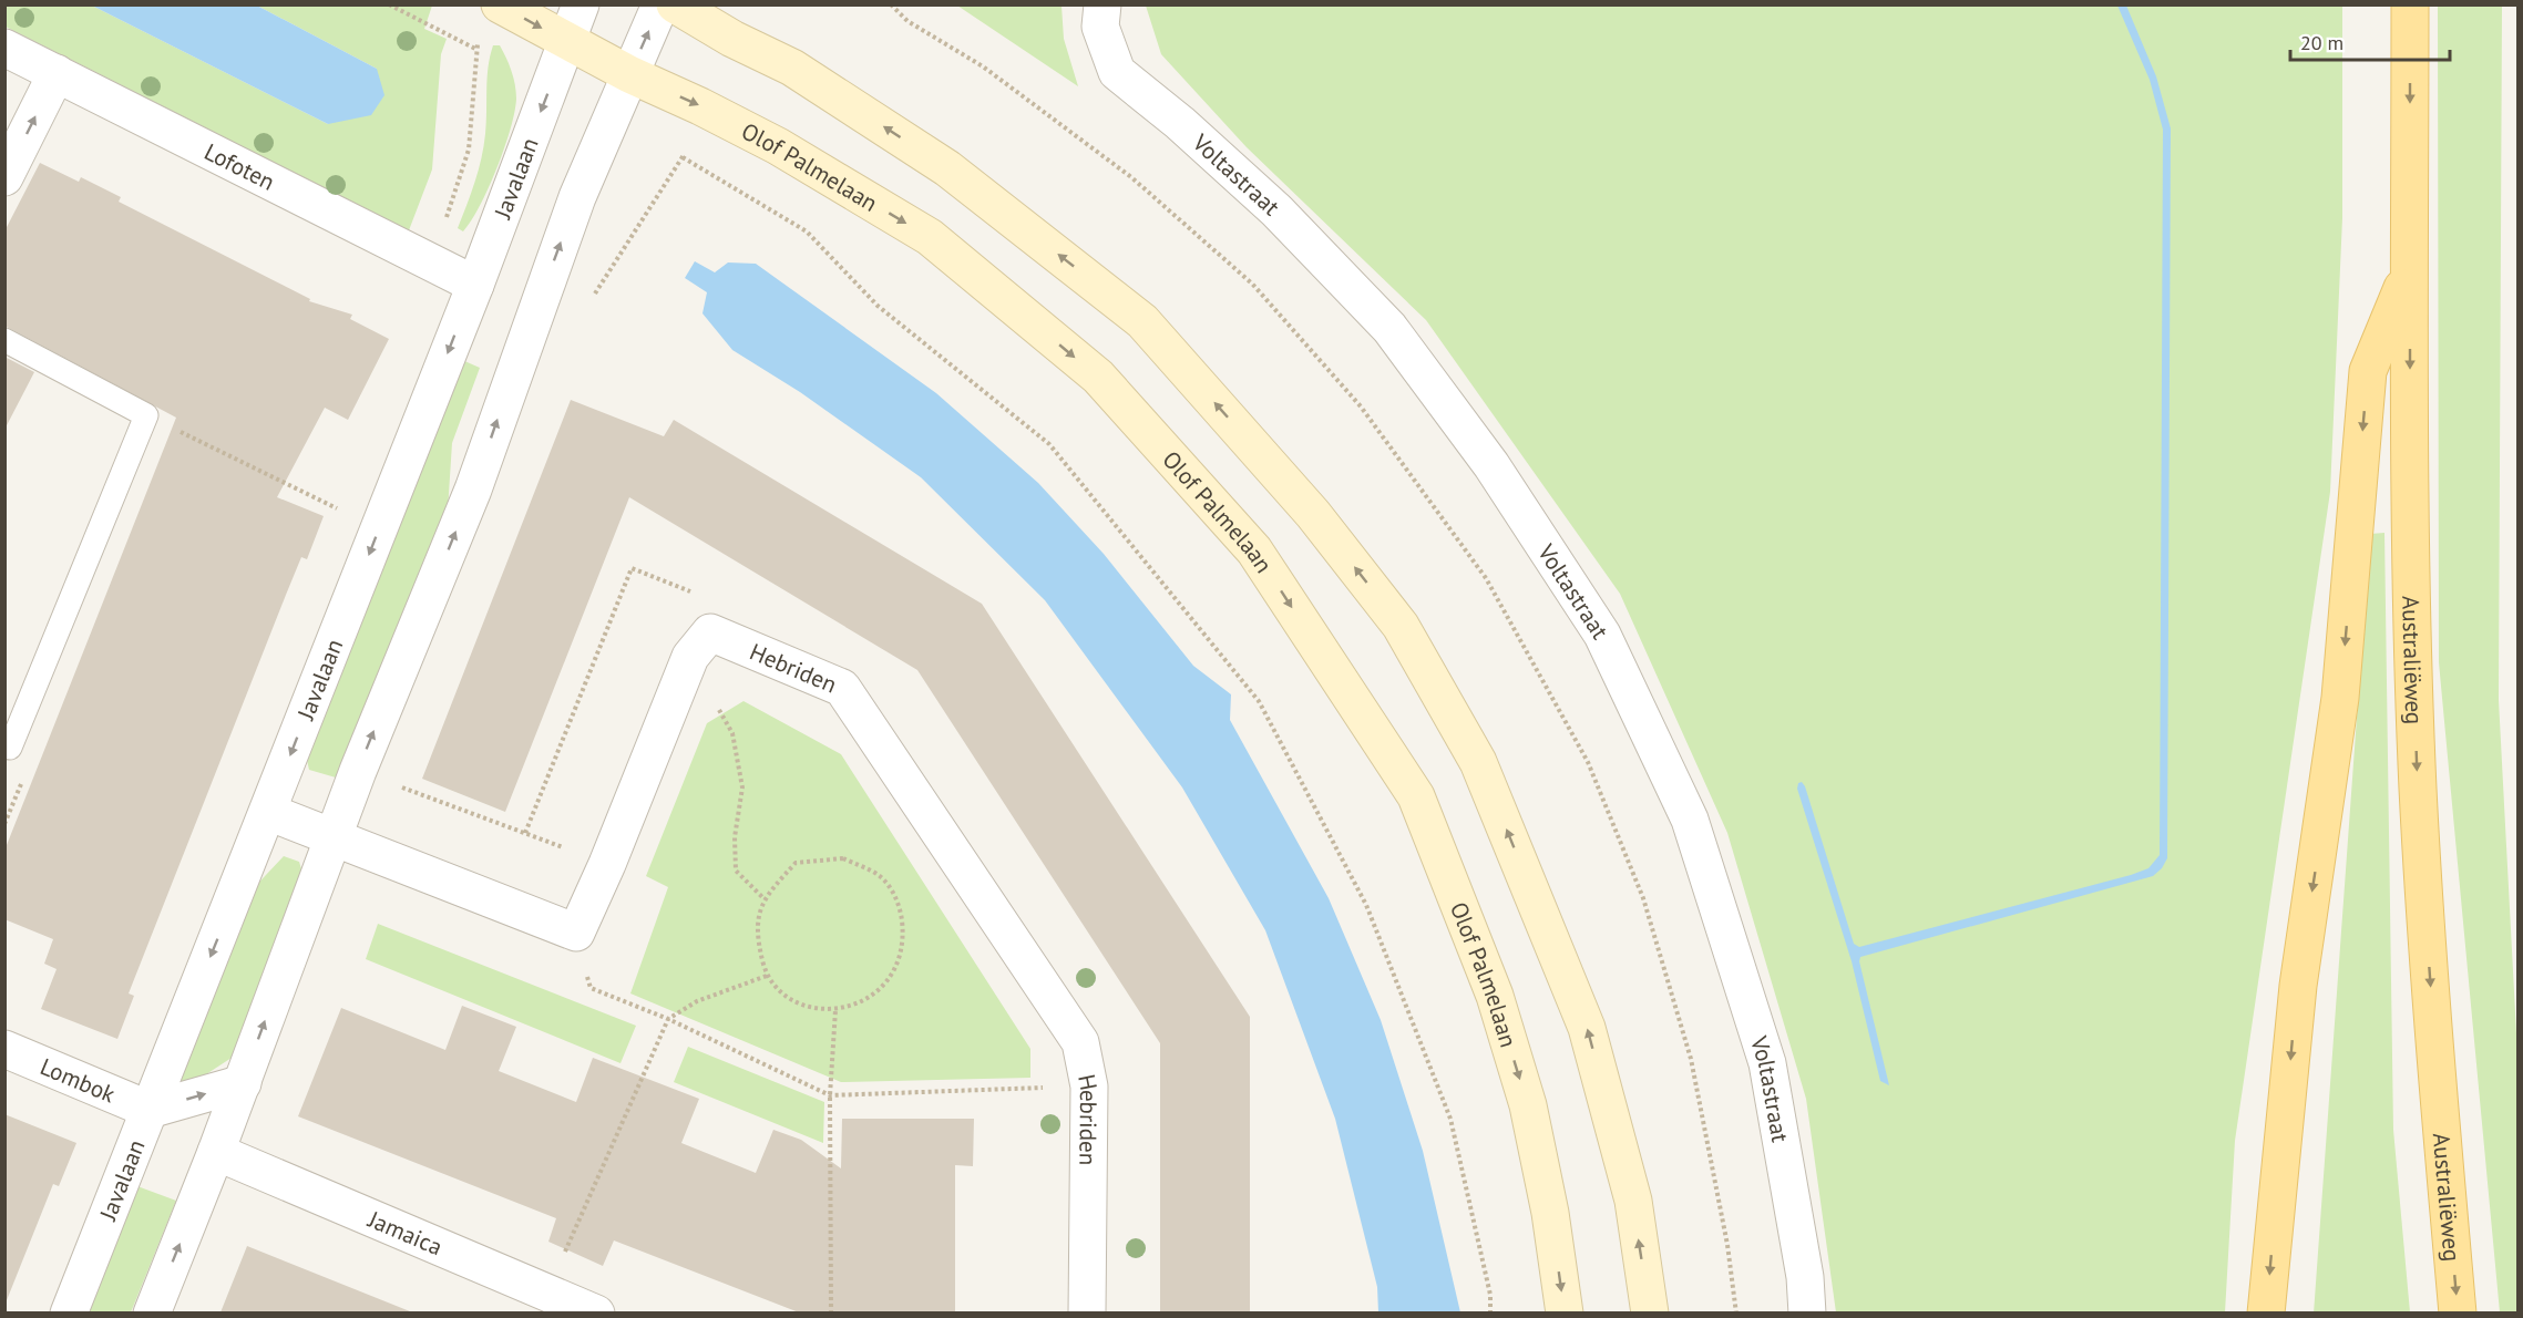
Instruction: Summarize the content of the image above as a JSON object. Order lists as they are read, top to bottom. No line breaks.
{"streets":{"main road":["Australiëweg"],"street":["Lofoten","Olof Palmelaan","Voltastraat","Javalaan","Hebriden","Lombok","Jamaica"]},"crossings":[["Lofoten","Javalaan"],["Olof Palmelaan","Javalaan"],["Javalaan","Lombok"]],"scale_bar":"20 m"}
